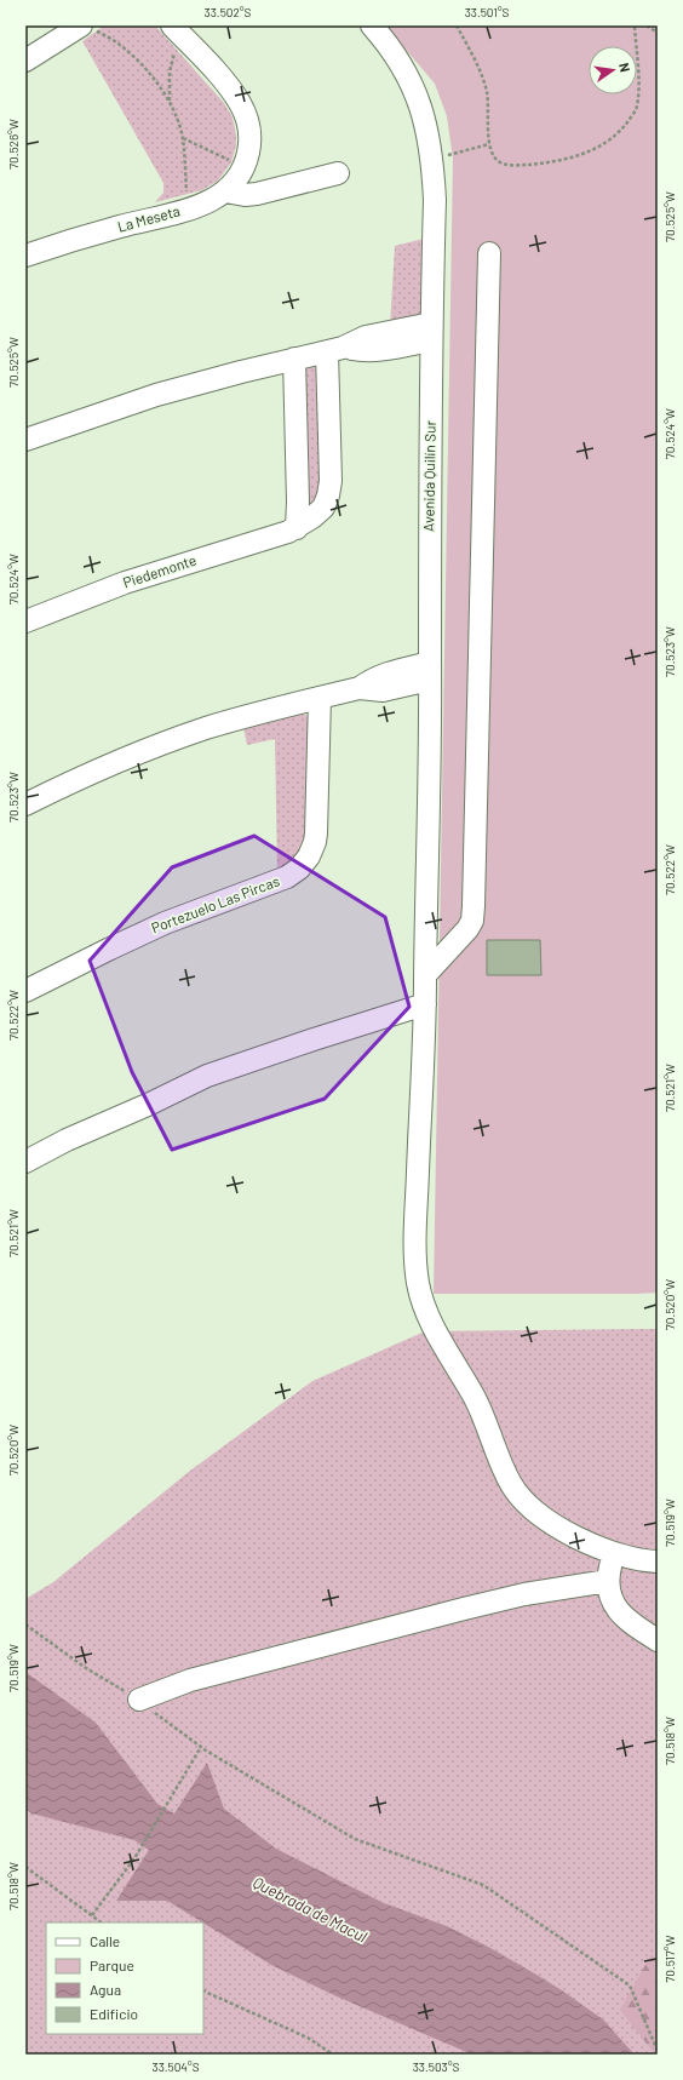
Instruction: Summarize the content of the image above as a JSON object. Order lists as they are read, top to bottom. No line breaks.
{"streets":{"street":["La Meseta","Avenida Quilín Sur","Piedemonte","Portezuelo Las Pircas"]},"water":["Quebrada de Macul"],"legend":["Calle","Parque","Agua","Edificio"],"north":"right","coordinates":["33.502°S","33.501°S","70.526°W","70.525°W","70.524°W","70.523°W","70.522°W","70.521°W","70.520°W","70.519°W","70.518°W","70.517°W","33.504°S","33.503°S"]}
